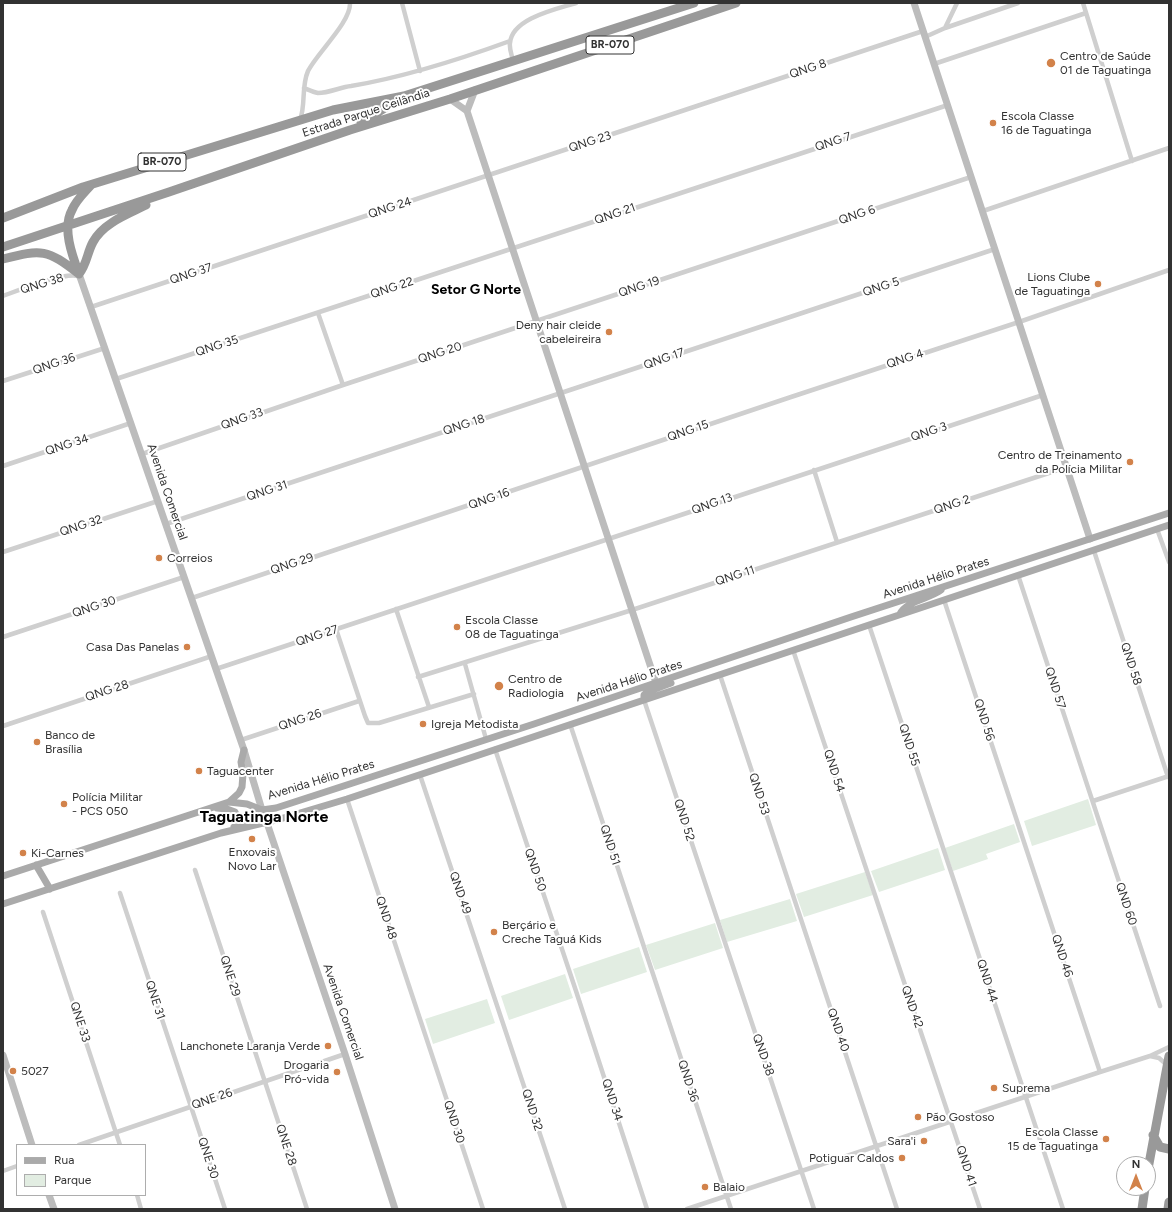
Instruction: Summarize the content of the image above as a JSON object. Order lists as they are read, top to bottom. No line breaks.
{"streets":{"highway":["BR-070","Estrada Parque Ceilândia"],"main road":["Avenida Hélio Prates"],"street":["QNG 8","QNG 23","QNG 7","QNG 24","QNG 21","QNG 6","QNG 37","QNG 38","QNG 19","QNG 5","QNG 22","QNG 35","QNG 20","QNG 17","QNG 4","QNG 36","QNG 33","QNG 18","QNG 15","QNG 3","QNG 34","QNG 31","Avenida Comercial","QNG 16","QNG 13","QNG 2","QNG 32","QNG 29","QNG 11","QNG 30","QNG 27","QND 58","QND 57","QNG 28","QNG 26","QND 56","QND 55","QND 54","QND 53","QND 52","QND 51","QND 50","QND 49","QND 60","QND 48","QND 46","QNE 29","QND 44","QNE 31","QND 42","QNE 33","QND 40","QND 38","QND 36","QNE 26","QND 34","QND 32","QND 30","QNE 28","QNE 30","QND 41"]},"crossings":[["QNG 8","QNG 23"],["QNG 23","QNG 24"],["QNG 7","QNG 21"],["QNG 24","QNG 37"],["QNG 21","QNG 22"],["QNG 6","QNG 19"],["QNG 37","Avenida Comercial"],["QNG 38","Avenida Comercial"],["QNG 19","QNG 20"],["QNG 5","QNG 17"],["QNG 22","QNG 35"],["QNG 35","Avenida Comercial"],["QNG 20","QNG 33"],["QNG 17","QNG 18"],["QNG 4","QNG 15"],["QNG 36","Avenida Comercial"],["QNG 33","Avenida Comercial"],["QNG 18","QNG 31"],["QNG 15","QNG 16"],["QNG 3","QNG 13"],["QNG 34","Avenida Comercial"],["QNG 31","Avenida Comercial"],["Avenida Comercial","QNG 32"],["Avenida Comercial","QNG 29"],["Avenida Comercial","Avenida Hélio Prates"],["Avenida Comercial","QNG 30"],["Avenida Comercial","QNG 27"],["Avenida Comercial","QNG 28"],["Avenida Comercial","QNG 26"],["Avenida Comercial","QNE 26"],["QNG 16","QNG 29"],["QNG 13","QNG 27"],["QNG 2","QNG 11"],["Avenida Hélio Prates","QND 58"],["Avenida Hélio Prates","QND 57"],["Avenida Hélio Prates","QND 56"],["Avenida Hélio Prates","QND 55"],["Avenida Hélio Prates","QND 54"],["Avenida Hélio Prates","QND 53"],["Avenida Hélio Prates","QND 52"],["Avenida Hélio Prates","QND 51"],["Avenida Hélio Prates","QND 50"],["Avenida Hélio Prates","QND 49"],["Avenida Hélio Prates","QND 48"],["QND 57","QND 60"],["QND 56","QND 46"],["QND 55","QND 44"],["QND 54","QND 42"],["QND 53","QND 40"],["QND 52","QND 38"],["QND 51","QND 36"],["QND 50","QND 34"],["QND 49","QND 32"],["QND 48","QND 30"],["QNE 29","QNE 26"],["QNE 29","QNE 28"],["QNE 31","QNE 26"],["QNE 31","QNE 30"],["QND 42","QND 41"],["QNE 33","QNE 26"],["QNE 26","QNE 28"],["QNE 26","QNE 30"]],"districts":["Setor G Norte","Taguatinga Norte"],"places":["Centro de Saúde 01 de Taguatinga","Escola Classe 16 de Taguatinga","Lions Clube de Taguatinga","Deny hair cleide cabeleireira","Centro de Treinamento da Polícia Militar","Correios","Escola Classe 08 de Taguatinga","Casa Das Panelas","Centro de Radiologia","Igreja Metodista","Banco de Brasília","Taguacenter","Polícia Militar - PCS 050","Enxovais Novo Lar","Ki-Carnes","Berçário e Creche Taguá Kids","Lanchonete Laranja Verde","5027","Drogaria Pró-vida","Suprema","Pão Gostoso","Escola Classe 15 de Taguatinga","Sara'i","Potiguar Caldos","Balaio"],"legend":["Rua","Parque"],"north":"top"}
